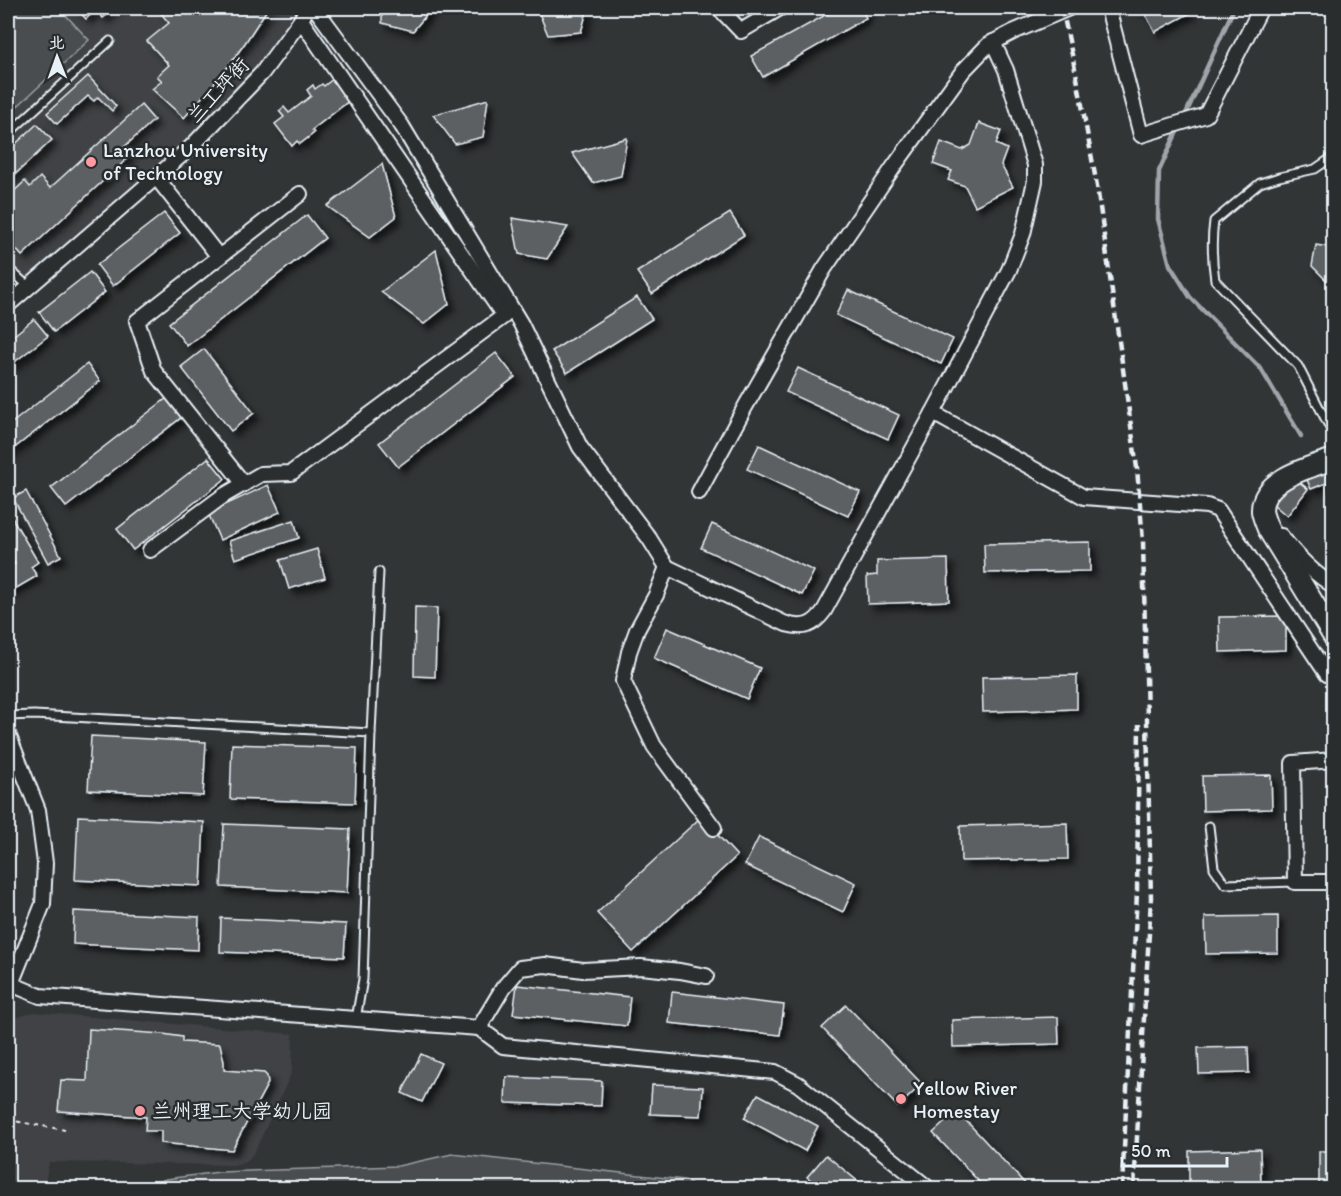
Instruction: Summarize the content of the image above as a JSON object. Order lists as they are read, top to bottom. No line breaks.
{"streets":{"street":["兰工坪街"]},"places":["Lanzhou University of Technology","Yellow River Homestay","兰州理工大学幼儿园"],"scale_bar":"50 m","north":"top"}
